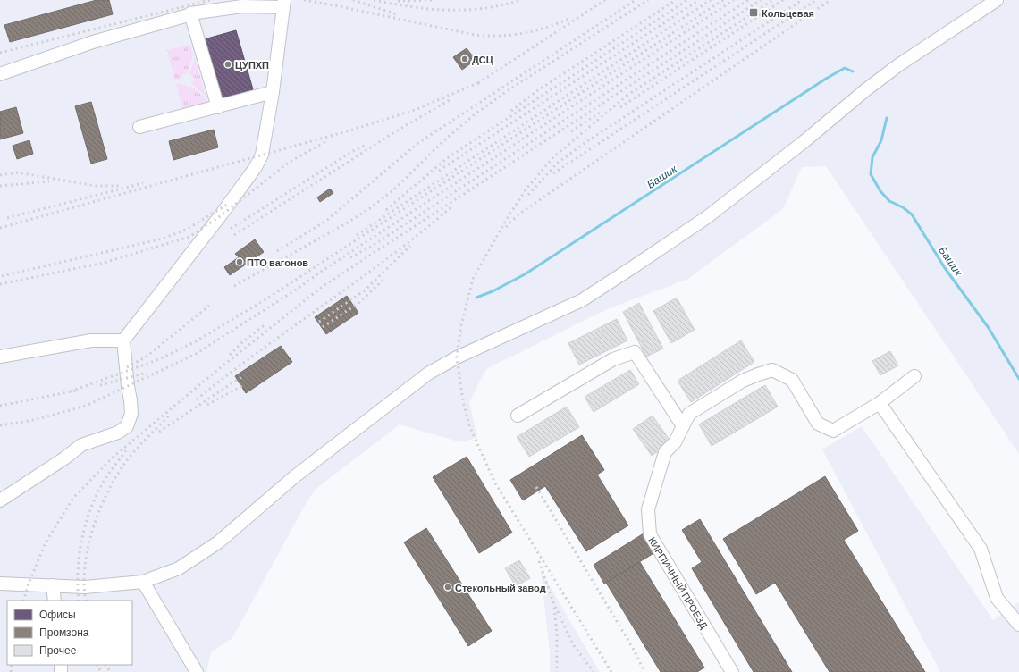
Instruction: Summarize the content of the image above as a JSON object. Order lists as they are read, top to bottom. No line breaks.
{"streets":{"street":["КИРПИЧНЫЙ ПРОЕЗД"]},"water":["Башик"],"places":{"transit":["Кольцевая"],"other":["ДСЦ","ЦУПХП","ПТО вагонов","Стекольный завод"]},"legend":["Офисы","Промзона","Прочее"]}
